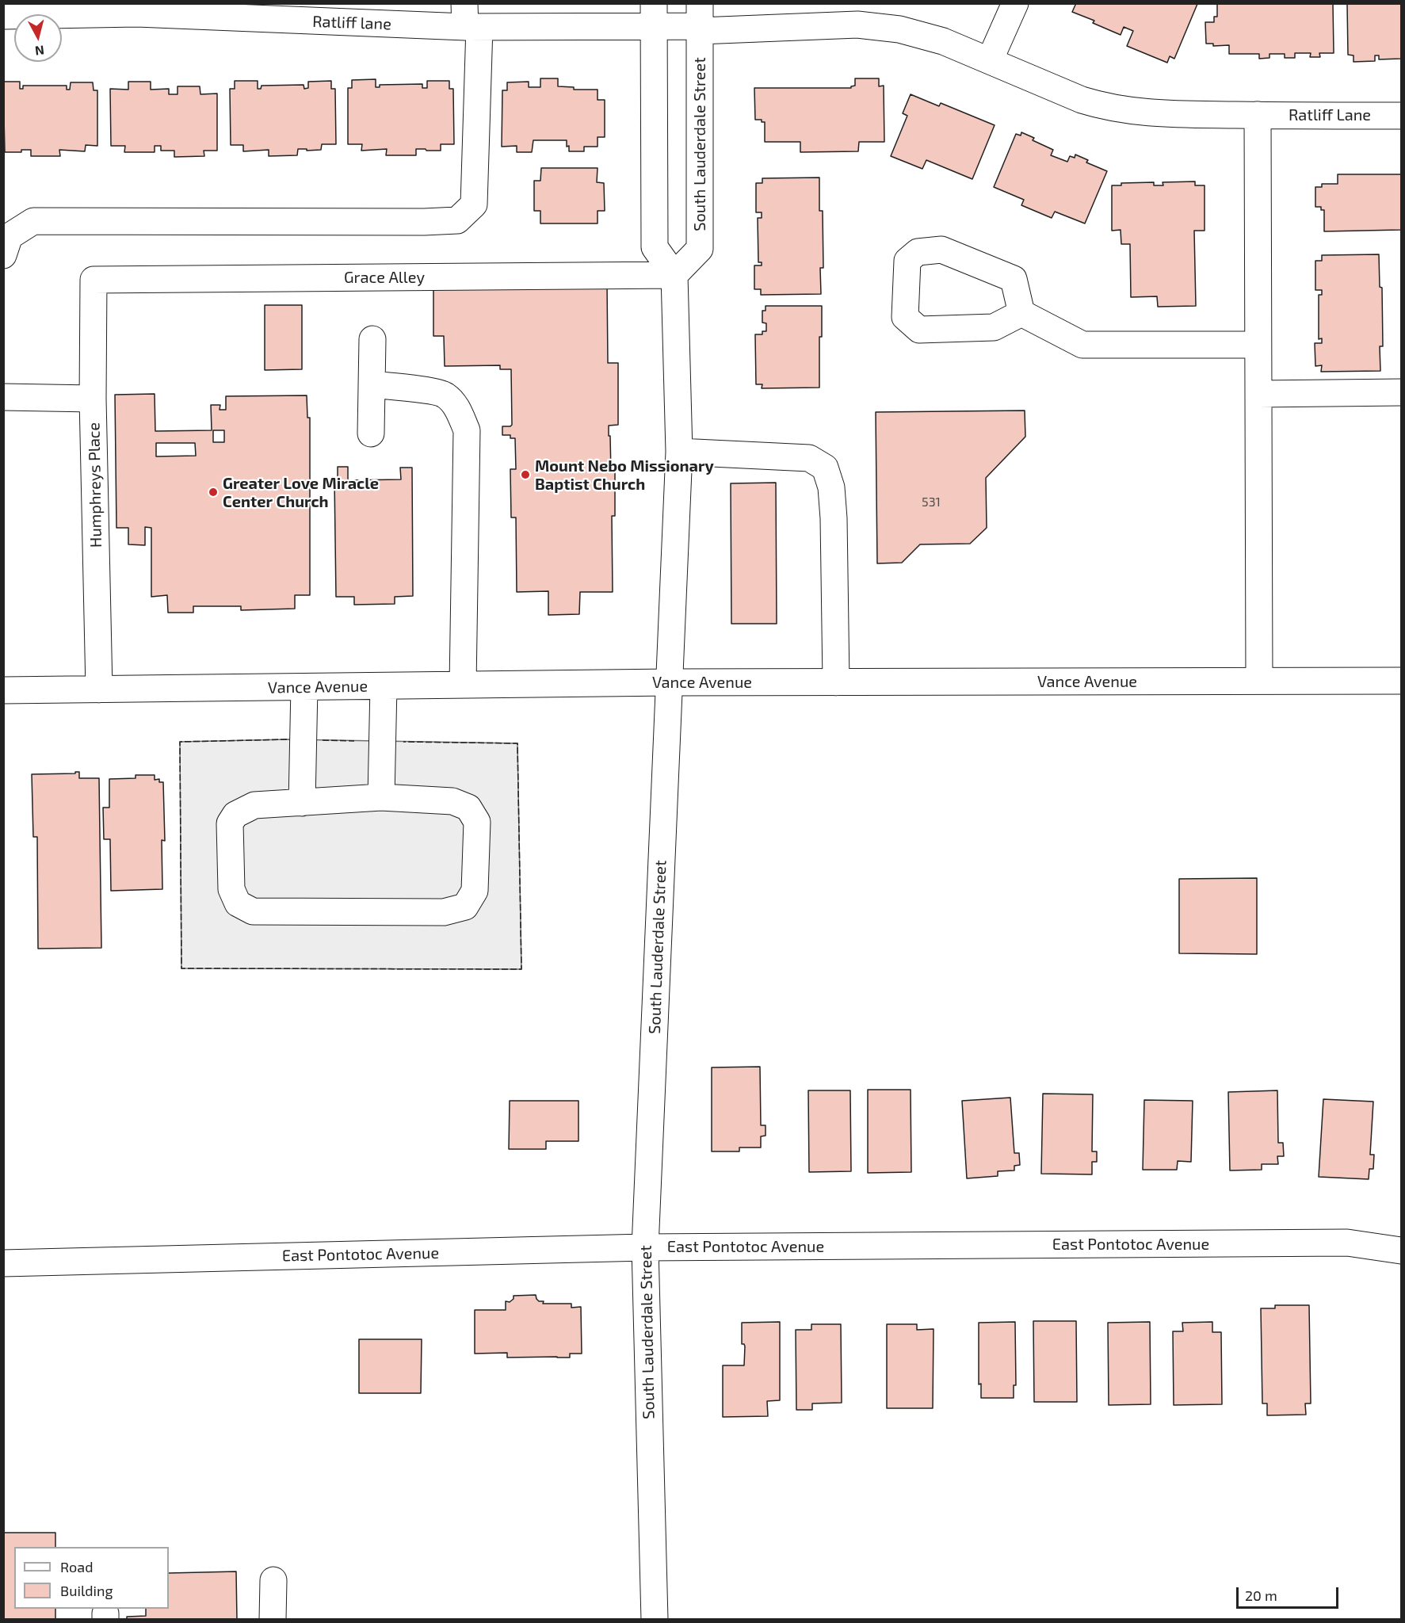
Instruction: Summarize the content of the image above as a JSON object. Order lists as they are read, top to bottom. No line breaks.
{"streets":{"street":["Ratliff lane","Ratliff Lane","South Lauderdale Street","Grace Alley","Humphreys Place","Vance Avenue","East Pontotoc Avenue"]},"crossings":[["Ratliff lane","Ratliff Lane"],["Ratliff lane","South Lauderdale Street"],["South Lauderdale Street","Grace Alley"],["South Lauderdale Street","Vance Avenue"],["South Lauderdale Street","East Pontotoc Avenue"],["Grace Alley","Humphreys Place"],["Humphreys Place","Vance Avenue"]],"places":["Mount Nebo Missionary Baptist Church","Greater Love Miracle Center Church"],"house_numbers":["531"],"legend":["Road","Building"],"scale_bar":"20 m","north":"bottom"}
